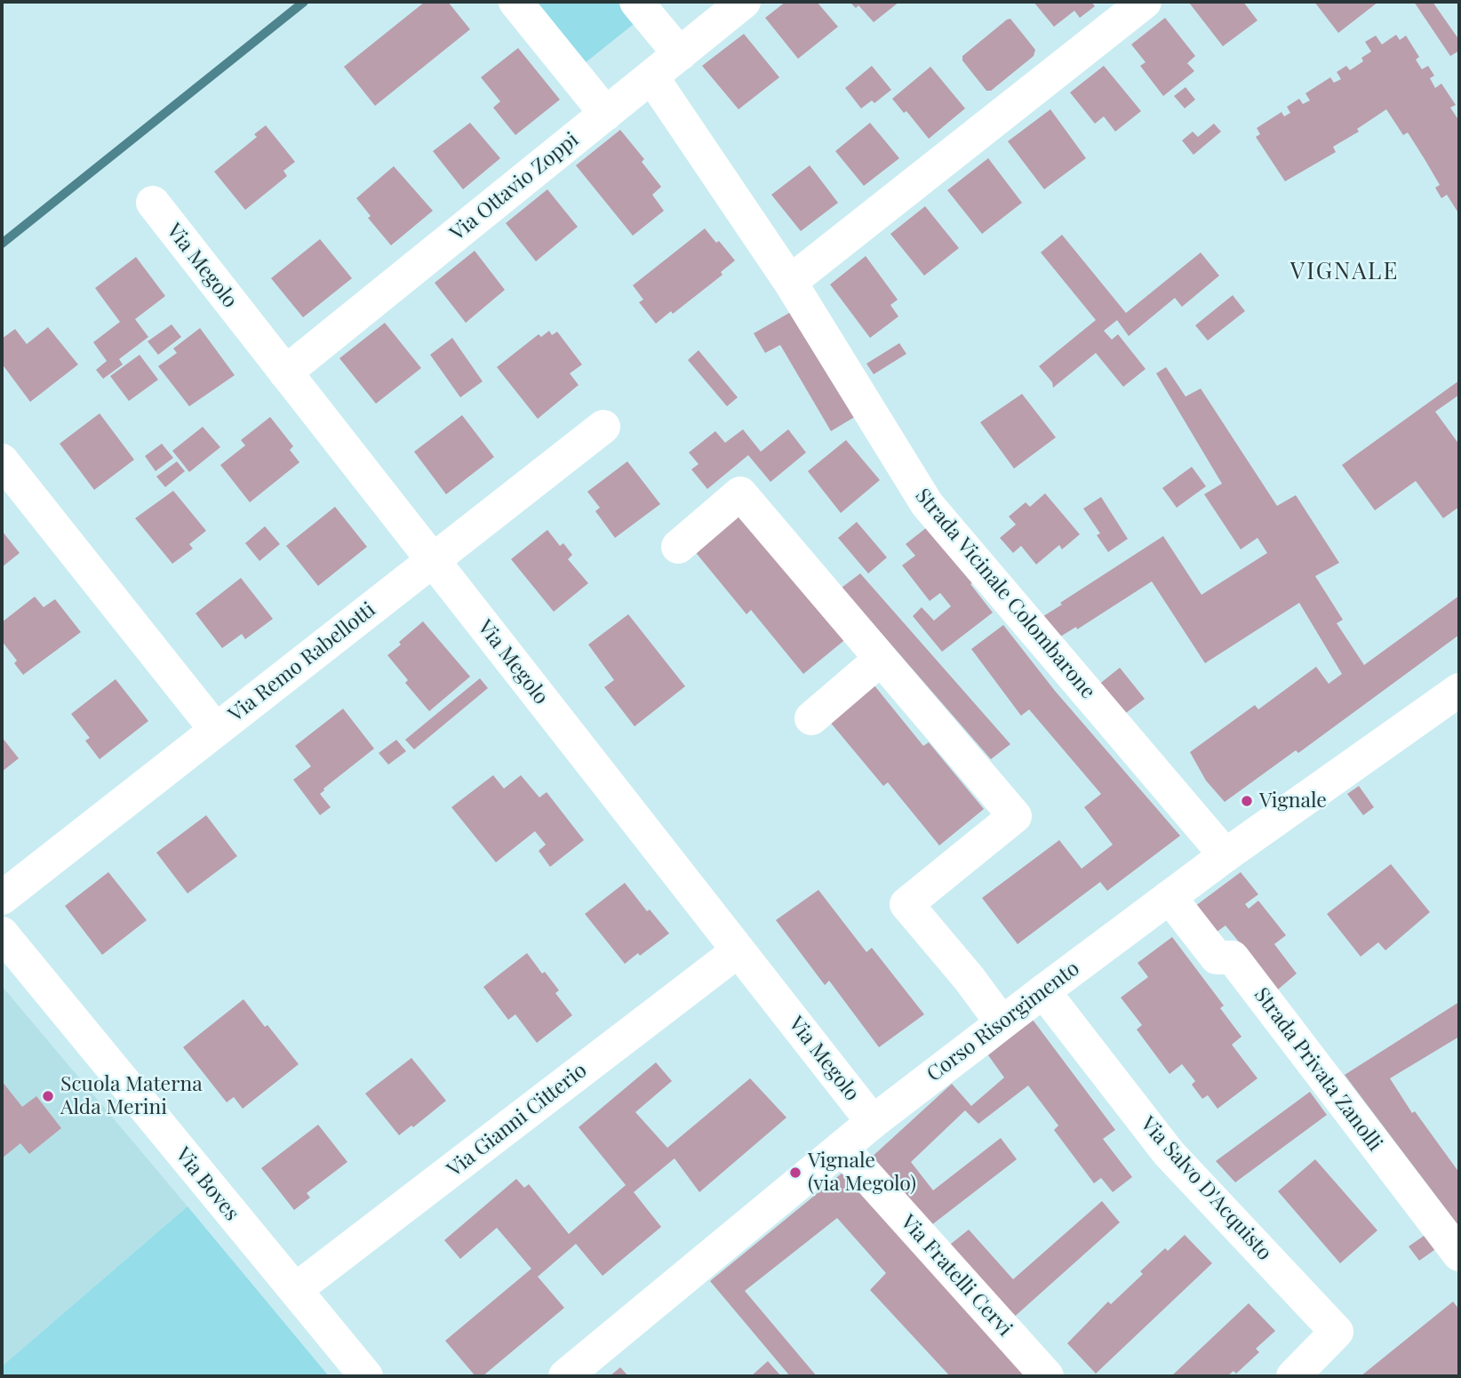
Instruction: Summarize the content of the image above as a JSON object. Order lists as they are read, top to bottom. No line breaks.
{"streets":{"street":["Via Ottavio Zoppi","Via Megolo","Strada Vicinale Colombarone","Via Remo Rabellotti","Corso Risorgimento","Strada Privata Zanolli","Via Gianni Citterio","Via Boves","Via Salvo D'Acquisto","Via Fratelli Cervi"]},"crossings":[["Via Ottavio Zoppi","Via Megolo"],["Via Ottavio Zoppi","Strada Vicinale Colombarone"],["Via Megolo","Via Remo Rabellotti"],["Via Megolo","Corso Risorgimento"],["Via Megolo","Via Gianni Citterio"],["Strada Vicinale Colombarone","Corso Risorgimento"],["Corso Risorgimento","Strada Privata Zanolli"],["Corso Risorgimento","Via Salvo D'Acquisto"],["Corso Risorgimento","Via Fratelli Cervi"],["Via Gianni Citterio","Via Boves"]],"districts":["VIGNALE"],"places":["Vignale","Scuola Materna Alda Merini","Vignale (via Megolo)"]}
